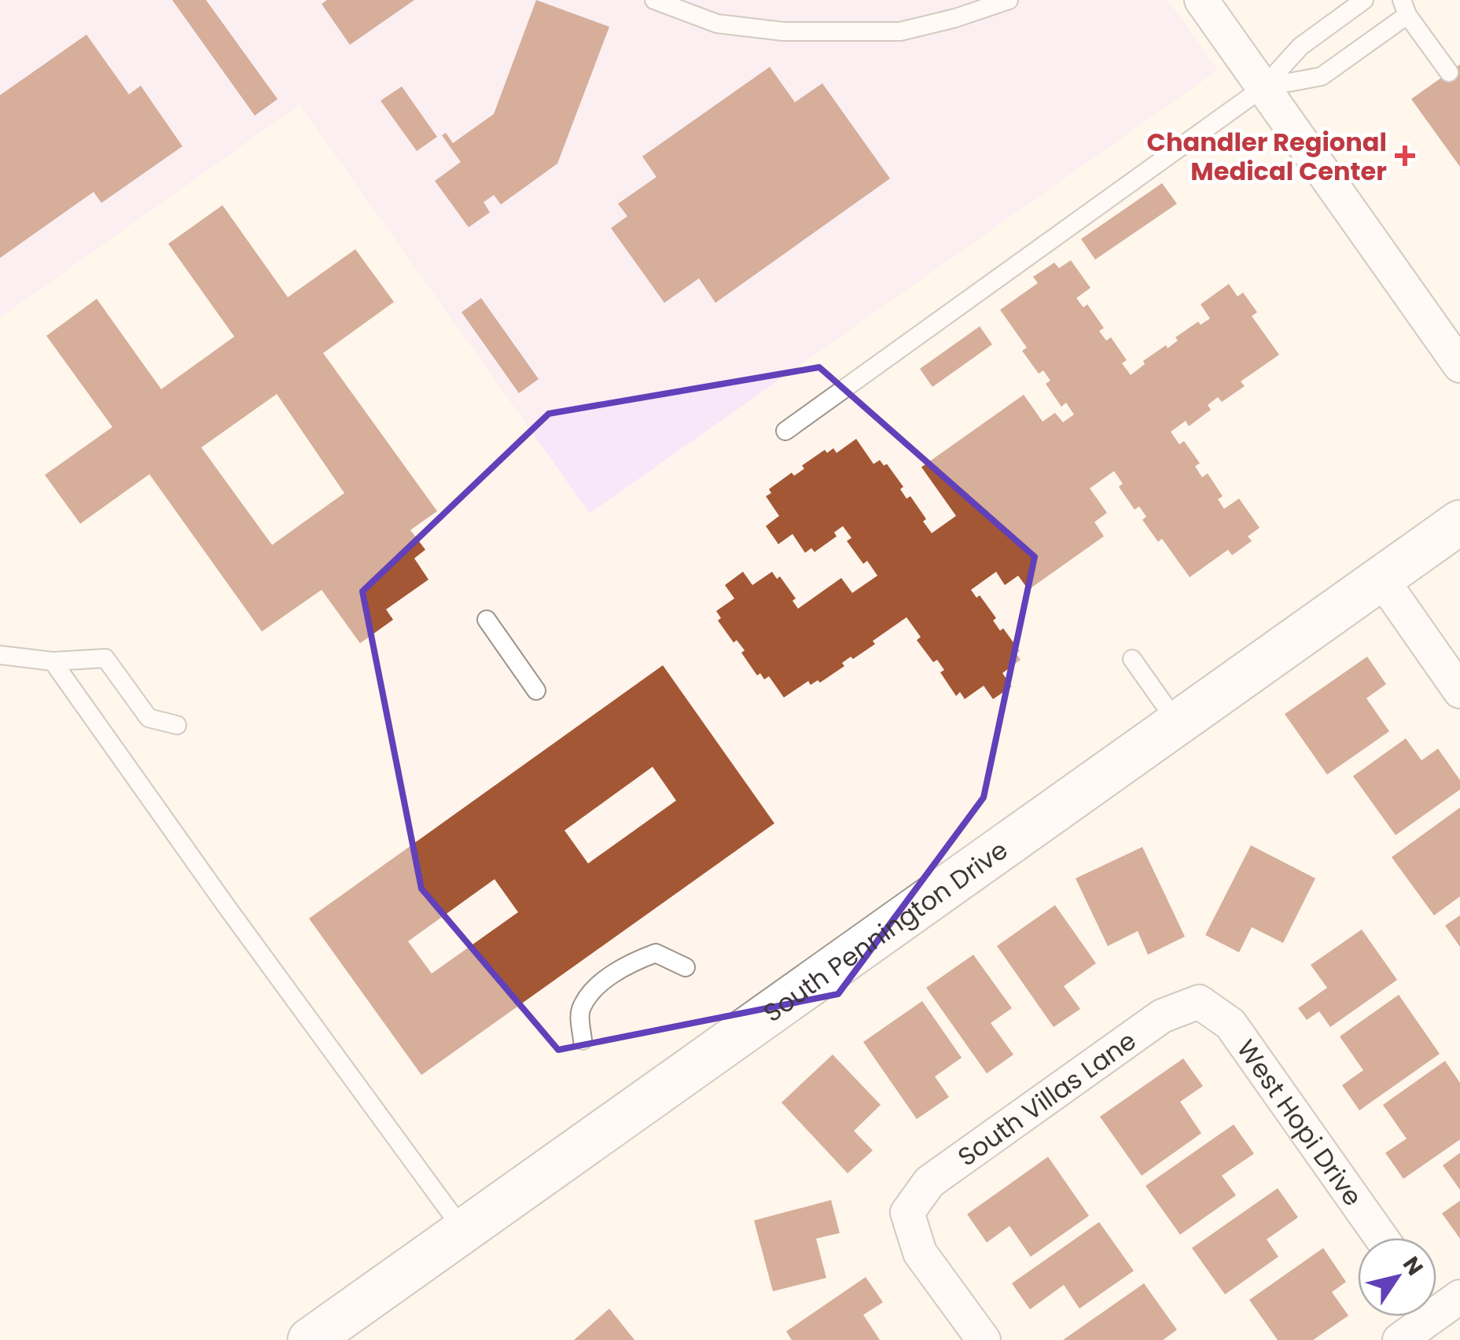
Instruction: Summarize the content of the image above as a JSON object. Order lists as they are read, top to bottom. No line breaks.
{"streets":{"street":["South Pennington Drive","South Villas Lane","West Hopi Drive"]},"crossings":[["South Villas Lane","West Hopi Drive"]],"places":{"health":["Chandler Regional Medical Center"]},"north":"top right"}
